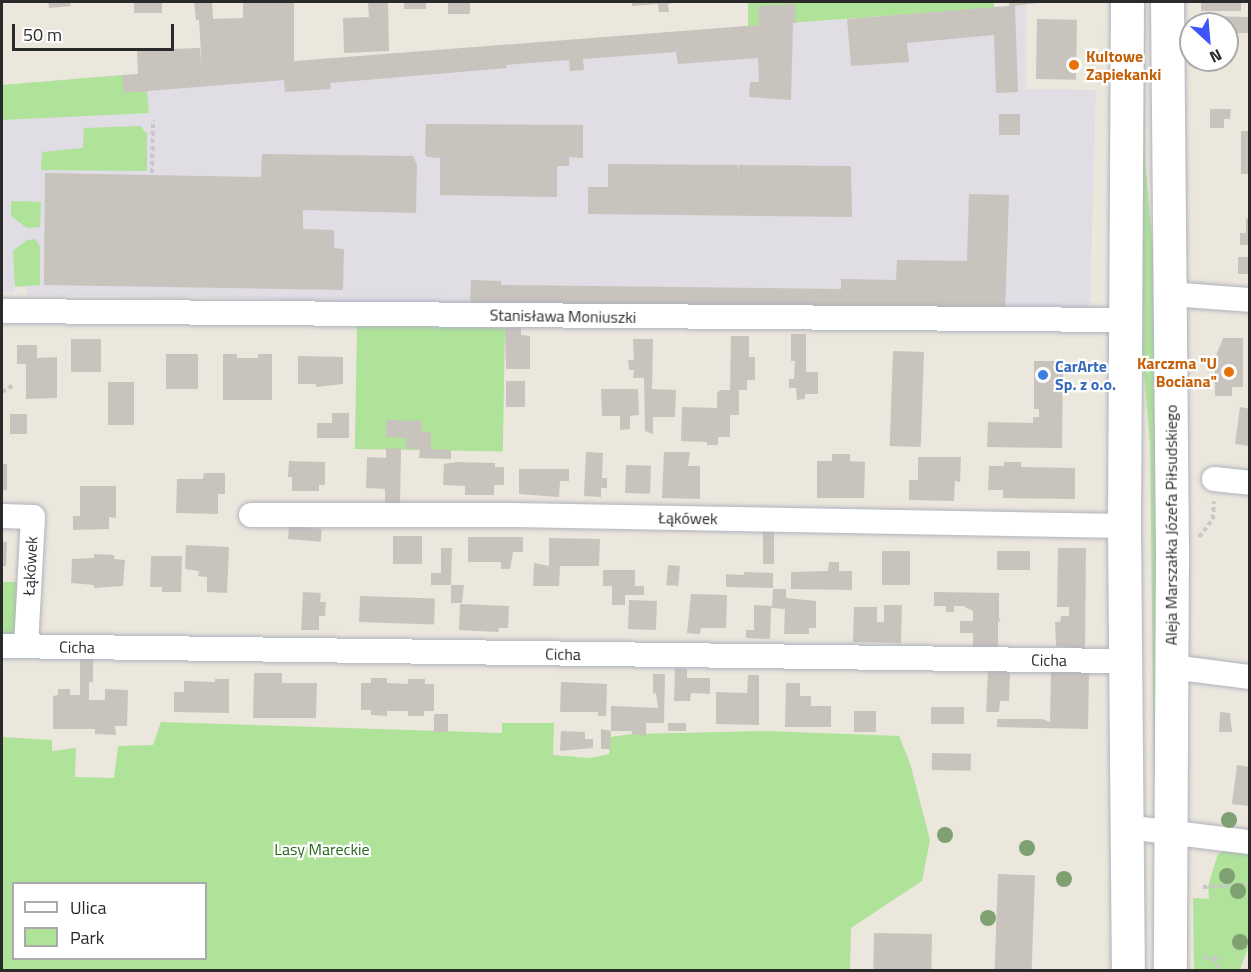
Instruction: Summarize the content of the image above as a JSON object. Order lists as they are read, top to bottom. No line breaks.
{"streets":{"main road":["Aleja Marszałka Józefa Piłsudskiego"],"street":["Stanisława Moniuszki","Łąkówek","Cicha"]},"crossings":[["Łąkówek","Cicha"]],"parks":["Lasy Mareckie"],"places":["Kultowe Zapiekanki","Karczma \"U Bociana\"","CarArte Sp. z o.o."],"legend":["Ulica","Park"],"scale_bar":"50 m","north":"bottom right"}
